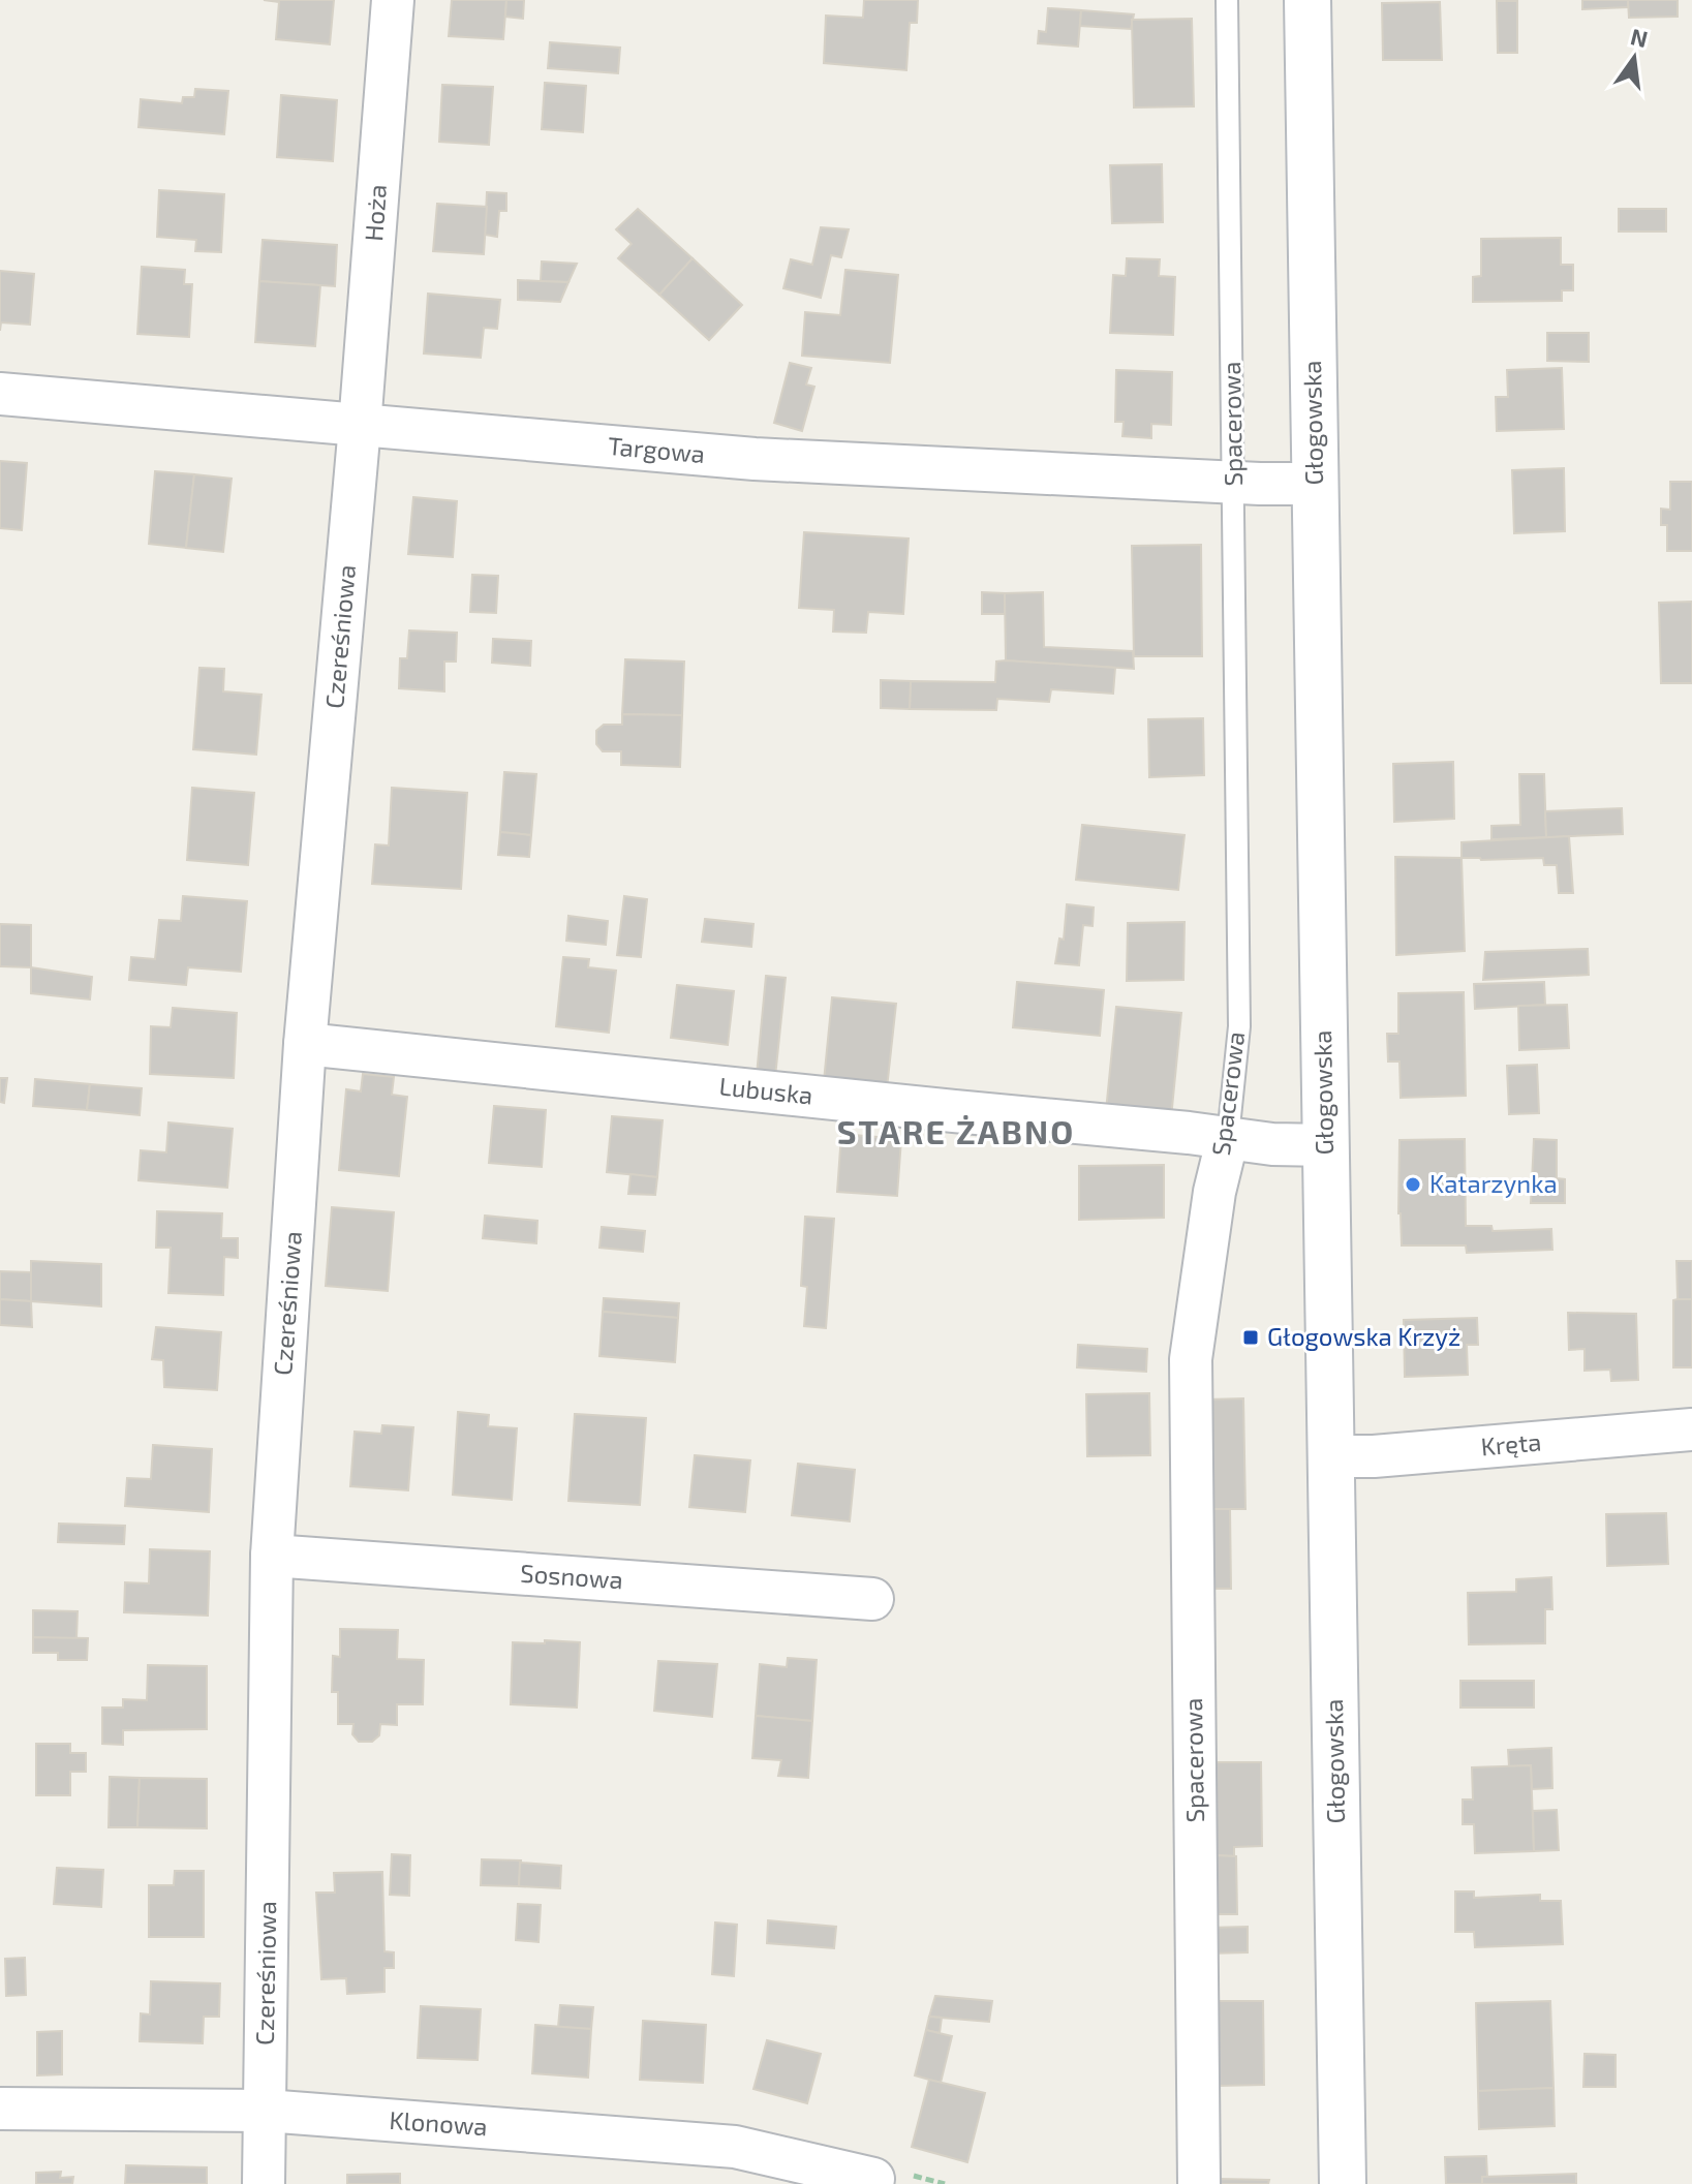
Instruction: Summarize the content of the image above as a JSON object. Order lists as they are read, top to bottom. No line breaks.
{"streets":{"street":["Hoża","Głogowska","Spacerowa","Targowa","Czereśniowa","Lubuska","Kręta","Sosnowa","Klonowa"]},"crossings":[["Hoża","Targowa"],["Hoża","Czereśniowa"],["Głogowska","Targowa"],["Głogowska","Lubuska"],["Głogowska","Kręta"],["Spacerowa","Targowa"],["Spacerowa","Lubuska"],["Targowa","Czereśniowa"],["Czereśniowa","Lubuska"],["Czereśniowa","Sosnowa"],["Czereśniowa","Klonowa"]],"districts":["STARE ŻABNO"],"places":{"other":["Katarzynka"],"transit":["Głogowska Krzyż"]},"north":"top"}
